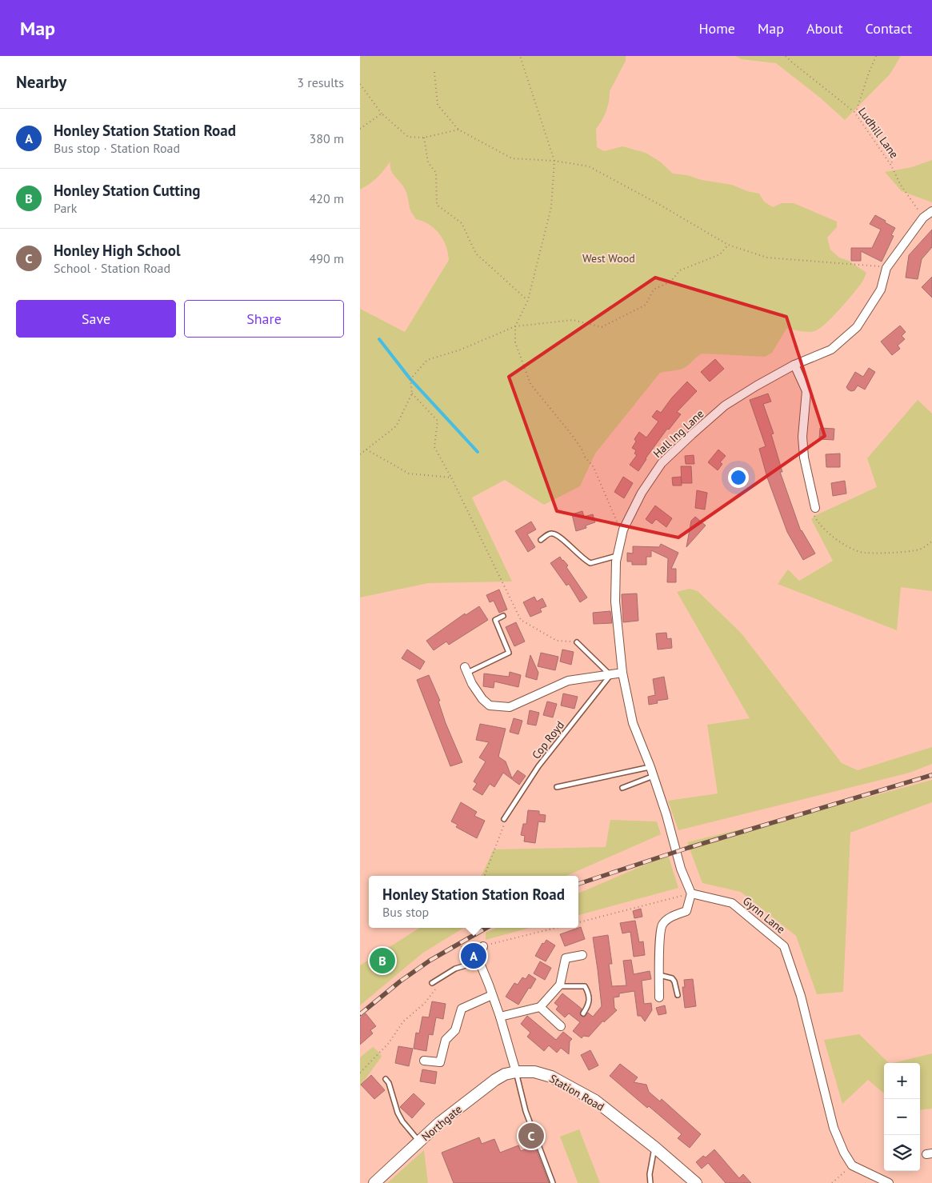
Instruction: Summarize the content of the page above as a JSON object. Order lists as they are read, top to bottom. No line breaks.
{"streets":{"street":["Hall Ing Lane","Gynn Lane","Station Road","Northgate"],"lane":["Cop Royd"],"path":["Ludhill Lane"]},"crossings":[["Station Road","Northgate"]],"parks":["West Wood"],"page":{"header":"Map","nav":["Home","Map","About","Contact"],"heading":["Nearby","3 results"],"list":[{"mark":"A","name":"Honley Station Station Road","note":"Bus stop · Station Road","value":"380 m"},{"mark":"B","name":"Honley Station Cutting","note":"Park","value":"420 m"},{"mark":"C","name":"Honley High School","note":"School · Station Road","value":"490 m"}],"buttons":["Save","Share"],"popup":["Honley Station Station Road","Bus stop"],"pins":["A","B","C"],"map_buttons":["+","−"]}}
